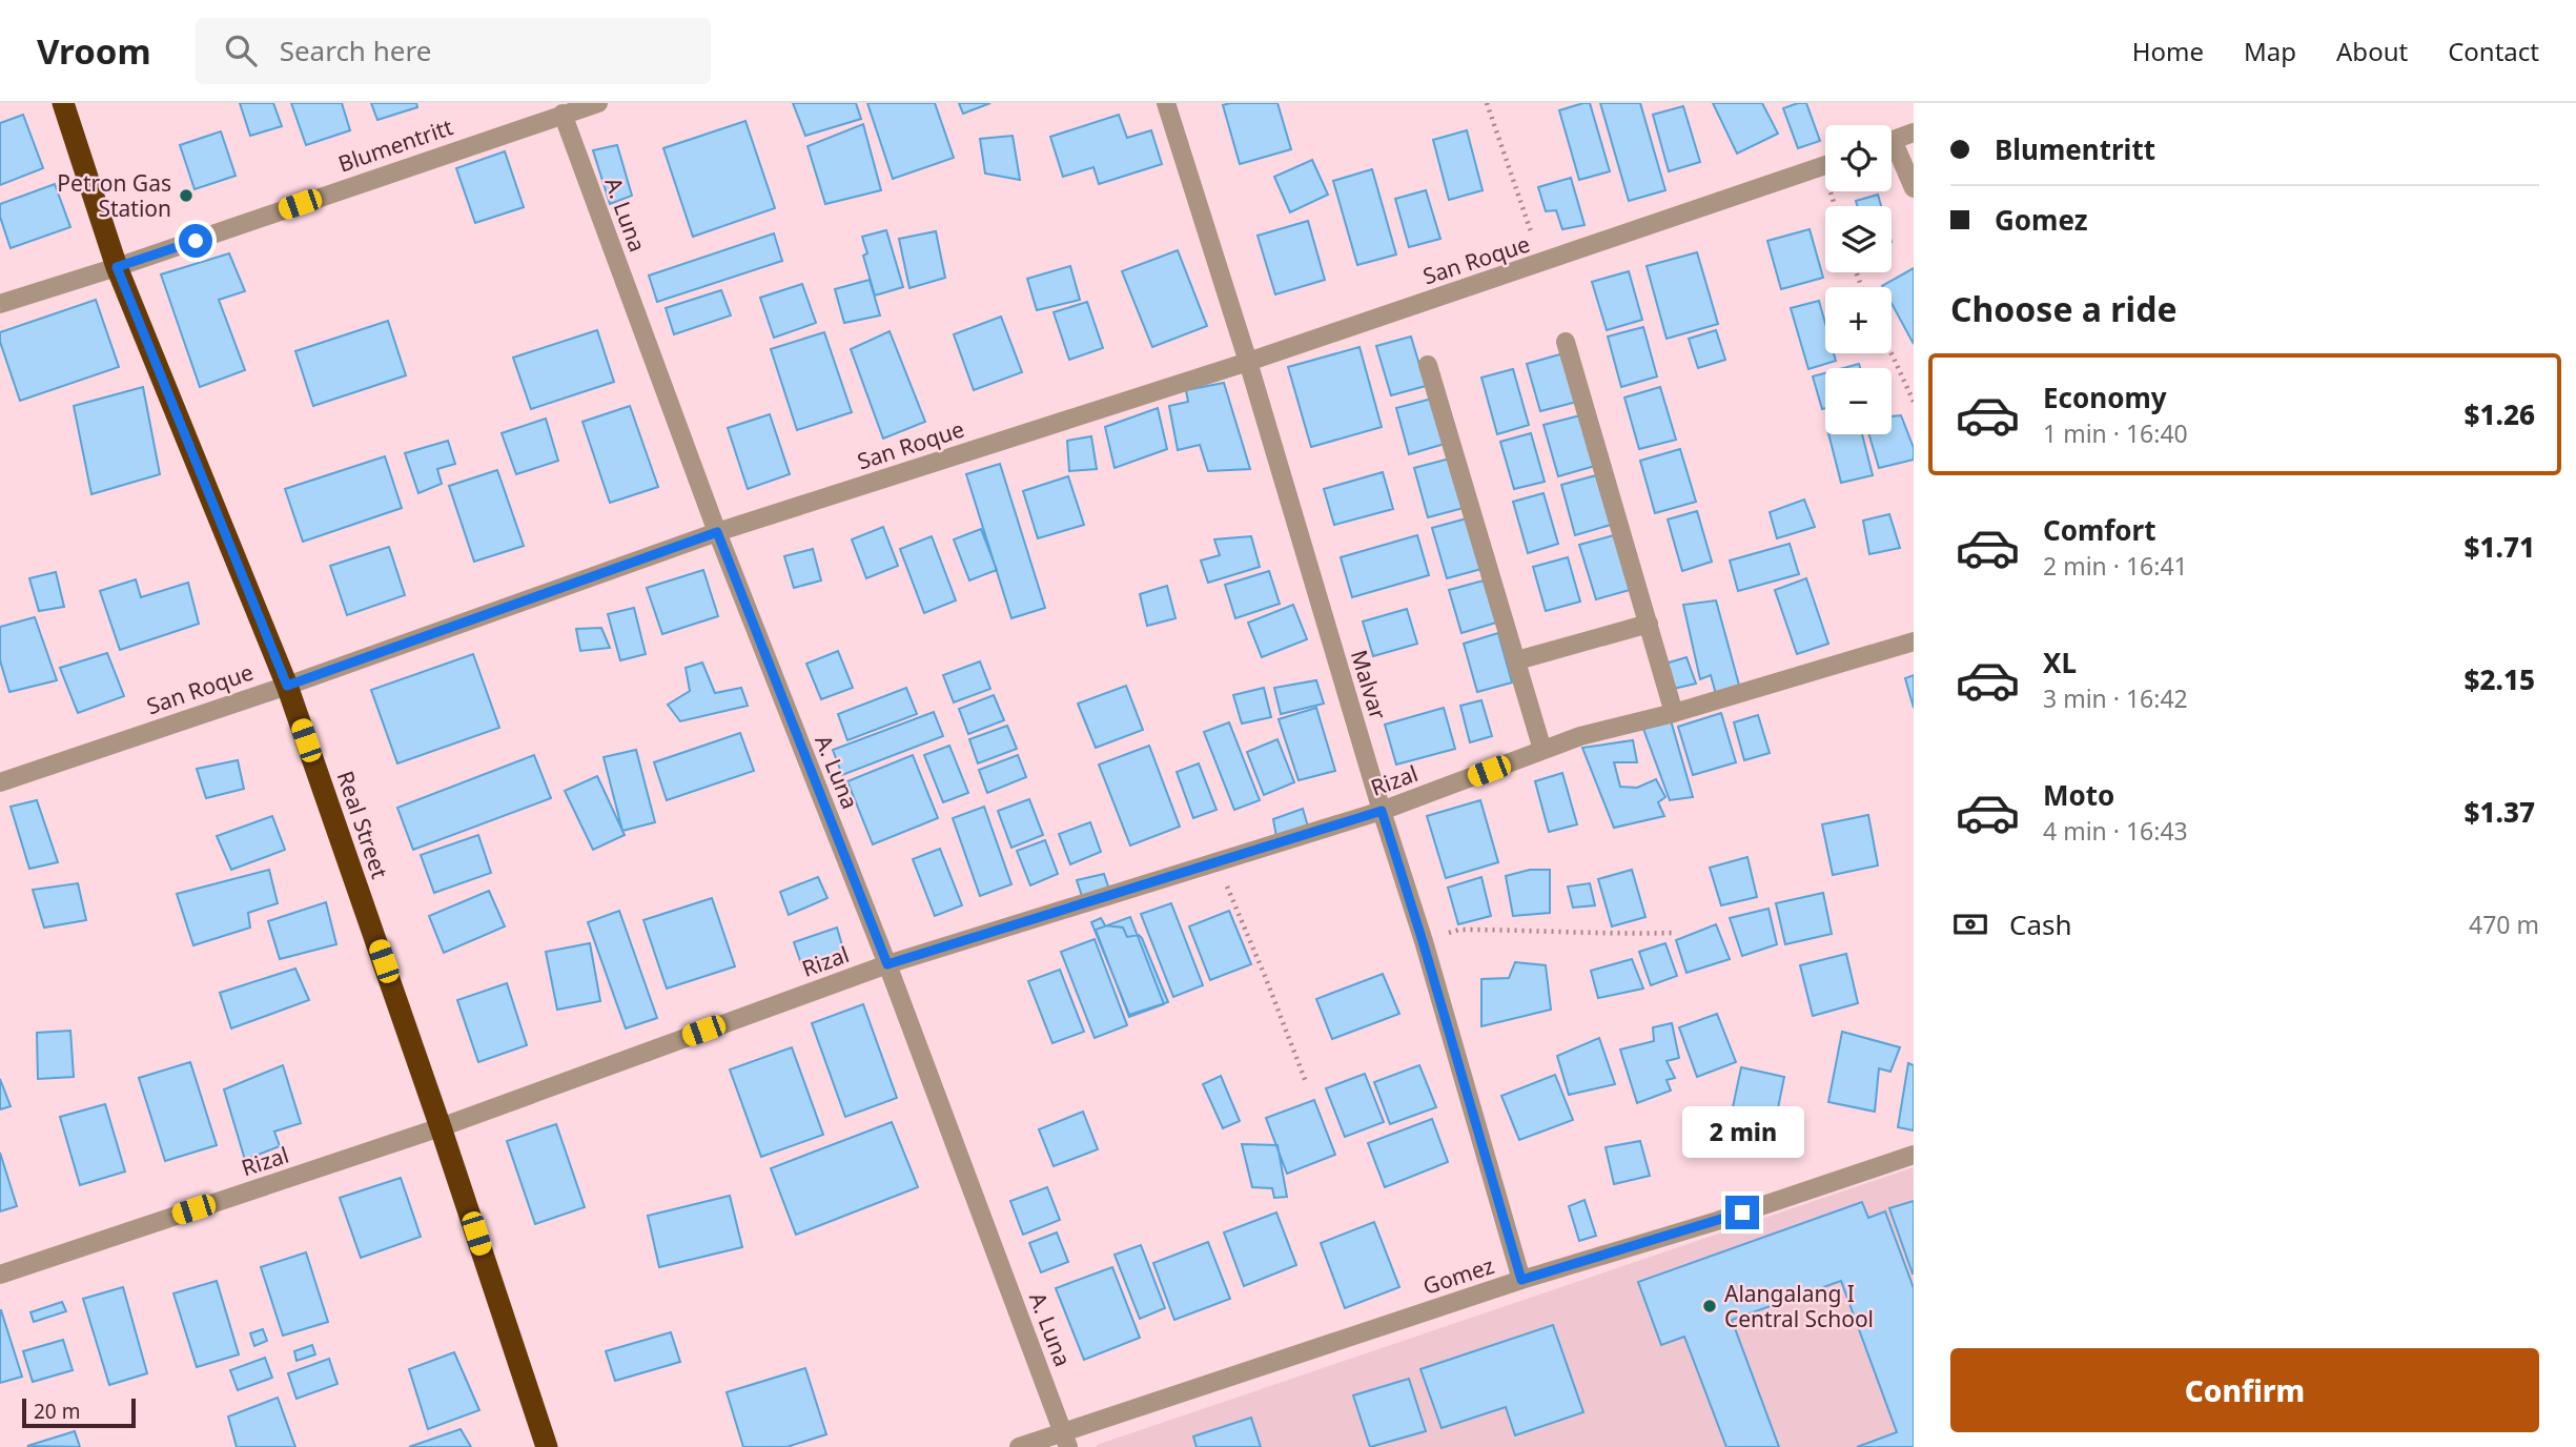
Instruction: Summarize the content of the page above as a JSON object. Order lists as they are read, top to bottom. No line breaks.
{"streets":{"highway":["Real Street"],"street":["Blumentritt","A. Luna","San Roque","Malvar","Rizal","Gomez"]},"crossings":[["Blumentritt","A. Luna"],["Blumentritt","Real Street"],["A. Luna","San Roque"],["A. Luna","Rizal"],["A. Luna","Gomez"],["San Roque","Malvar"],["San Roque","Real Street"],["Malvar","Rizal"],["Malvar","Gomez"],["Rizal","Real Street"]],"places":["Petron Gas Station","Alangalang I Central School"],"scale_bar":"20 m","page":{"header":"Vroom","search":"Search here","nav":["Home","Map","About","Contact"],"banner":["Blumentritt","Gomez"],"map_buttons":["+","−"],"heading":"Choose a ride","list":[{"name":"Economy","note":"1 min · 16:40","value":"$1.26"},{"name":"Comfort","note":"2 min · 16:41","value":"$1.71"},{"name":"XL","note":"3 min · 16:42","value":"$2.15"},{"name":"Moto","note":"4 min · 16:43","value":"$1.37"}],"pay":["Cash","470 m"],"bubble":"2 min","buttons":"Confirm","scale":"20 m"}}
